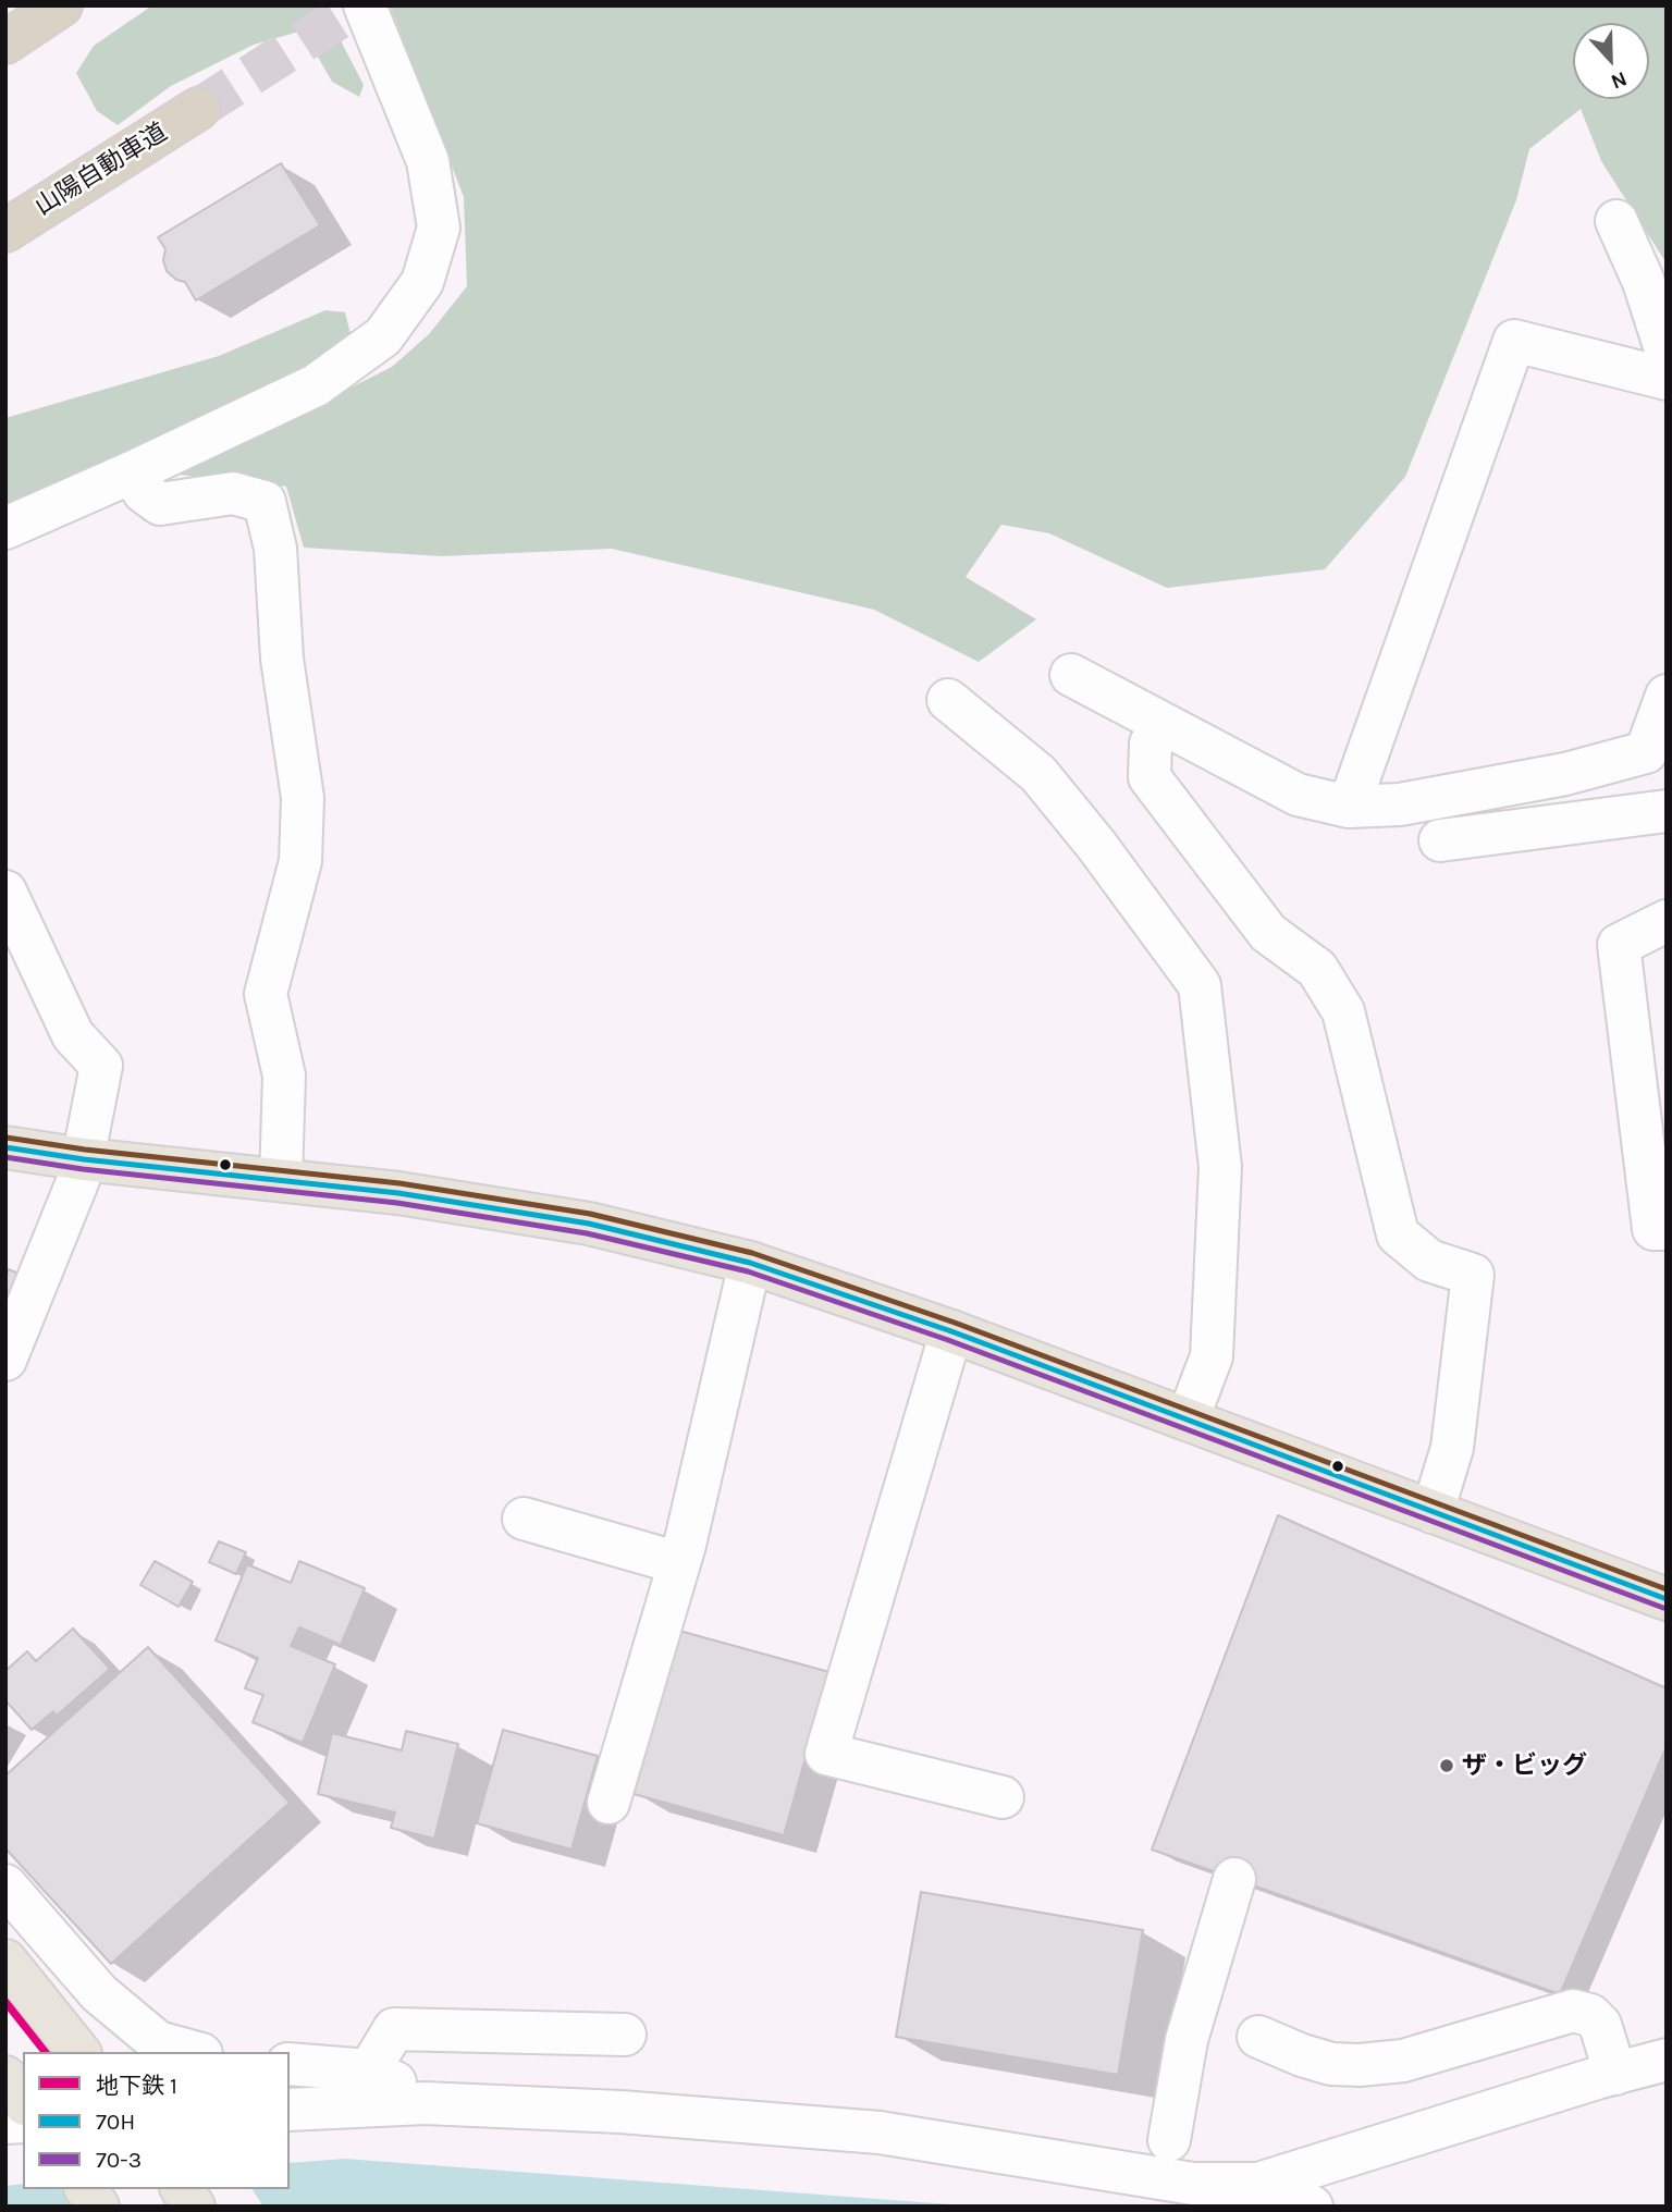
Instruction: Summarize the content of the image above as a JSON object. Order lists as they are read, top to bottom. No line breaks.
{"streets":{"highway":["山陽自動車道"]},"places":["ザ・ビッグ"],"lines":["transit line 70H","transit line 70-3","metro line 1"],"legend":["地下鉄 1","70H","70-3"],"north":"bottom"}
